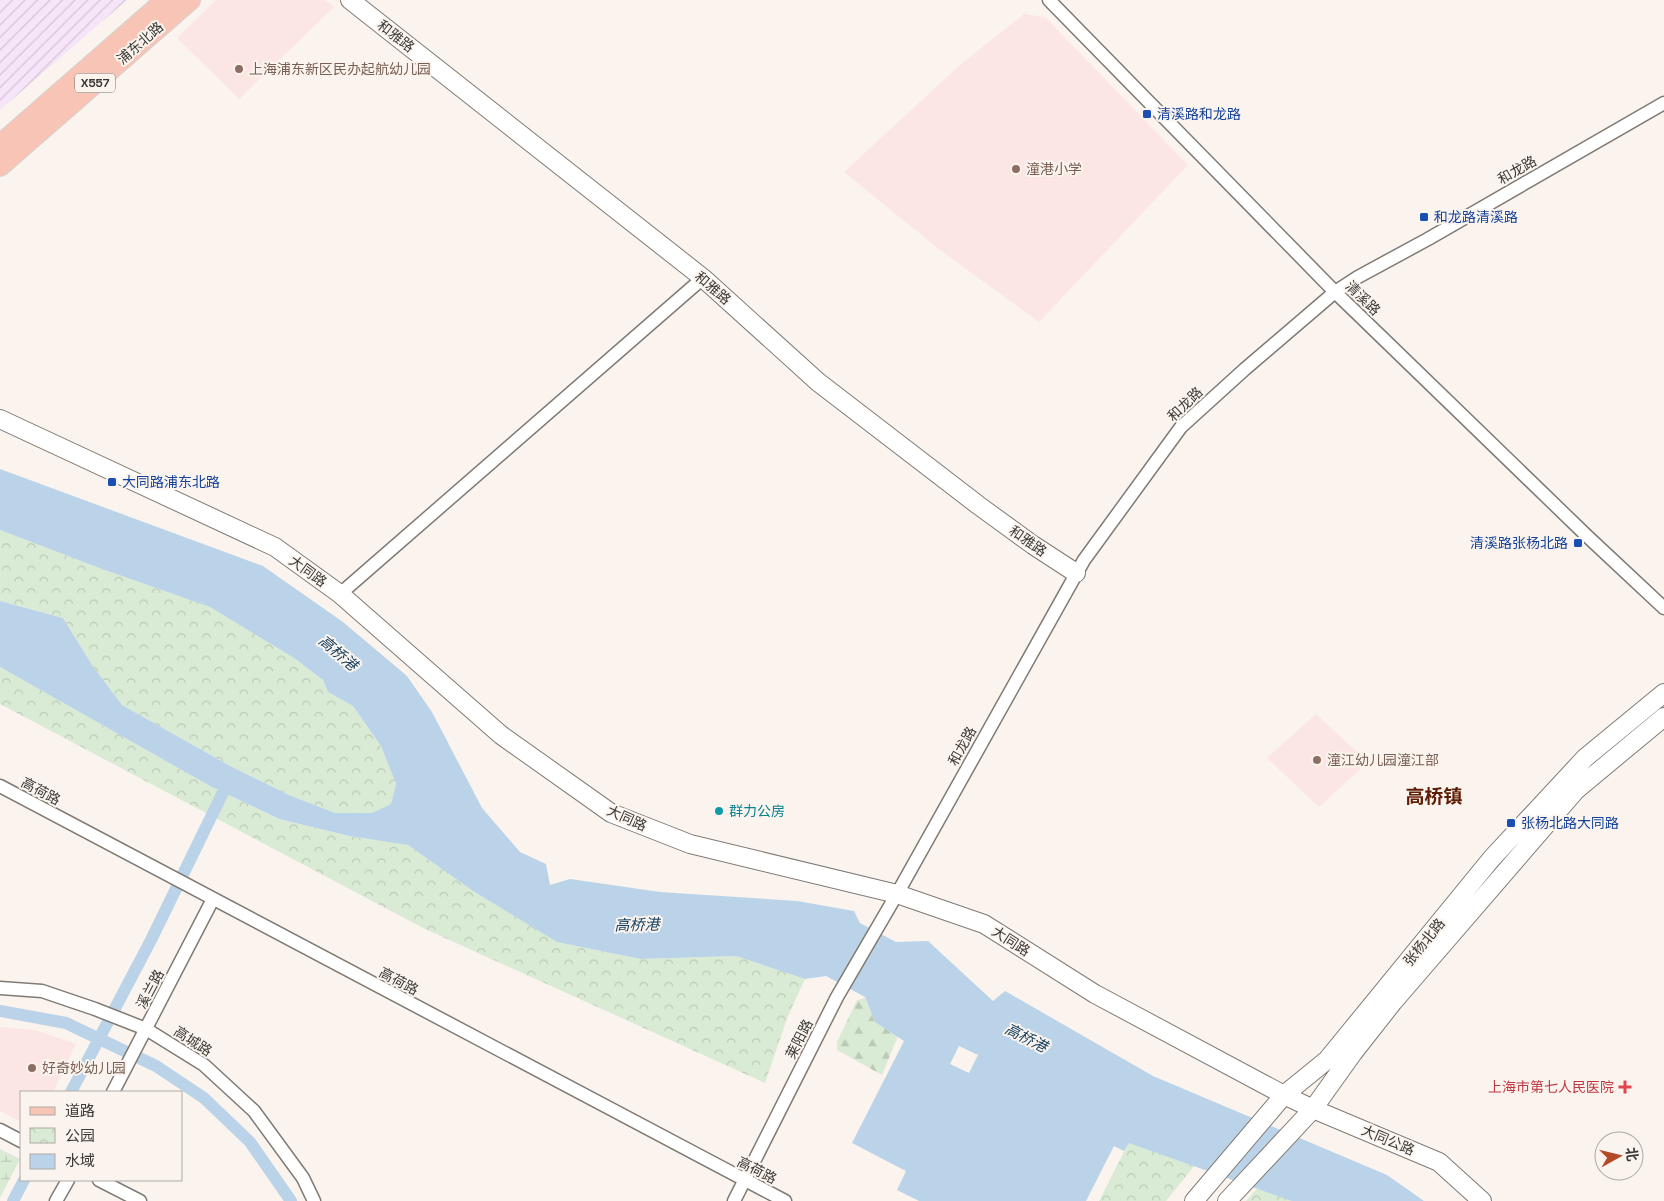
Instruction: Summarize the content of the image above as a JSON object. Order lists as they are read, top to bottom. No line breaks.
{"streets":{"main road":["浦东北路","X557"],"street":["和雅路","和龙路","清溪路","大同路","高荷路","张杨北路","溪兰路","莱阳路","高城路","大同公路"]},"crossings":[["和雅路","和龙路"],["和龙路","清溪路"],["和龙路","大同路"],["和龙路","莱阳路"],["大同路","张杨北路"],["大同路","莱阳路"],["大同路","大同公路"],["高荷路","溪兰路"],["高荷路","莱阳路"],["张杨北路","大同公路"],["溪兰路","高城路"]],"districts":["高桥镇"],"water":["高桥港"],"places":{"other":["上海浦东新区民办起航幼儿园","潼港小学","潼江幼儿园潼江部","群力公房","好奇妙幼儿园"],"transit":["清溪路和龙路","和龙路清溪路","大同路浦东北路","清溪路张杨北路","张杨北路大同路"],"health":["上海市第七人民医院"]},"legend":["道路","公园","水域"],"north":"right"}
